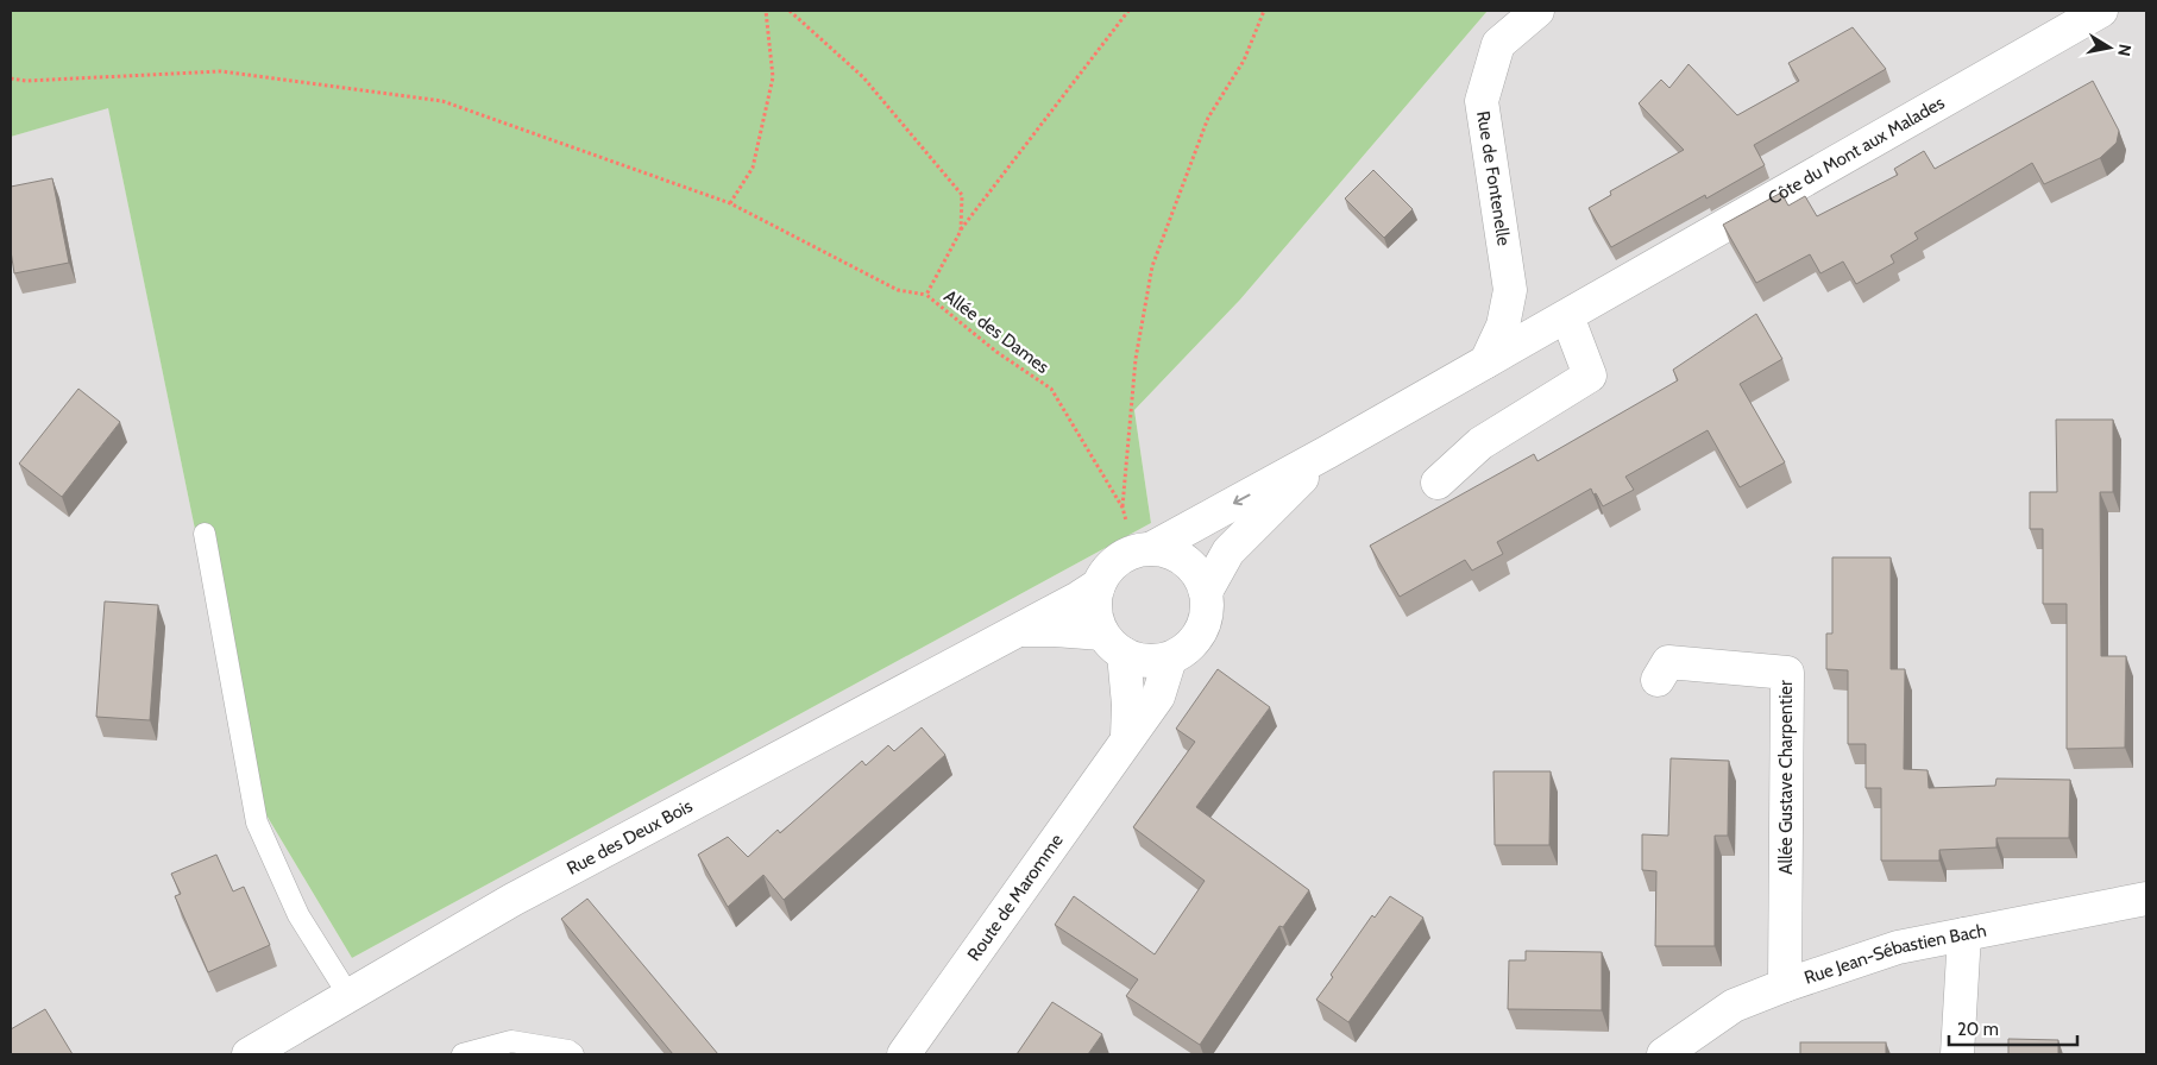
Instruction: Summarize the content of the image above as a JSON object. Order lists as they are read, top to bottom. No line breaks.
{"streets":{"street":["Côte du Mont aux Malades","Rue de Fontenelle","Allée Gustave Charpentier","Rue des Deux Bois","Route de Maromme","Rue Jean-Sébastien Bach"],"path":["Allée des Dames"]},"crossings":[["Côte du Mont aux Malades","Rue de Fontenelle"],["Allée des Dames","Rue des Deux Bois"],["Allée des Dames","Route de Maromme"],["Allée Gustave Charpentier","Rue Jean-Sébastien Bach"],["Rue des Deux Bois","Route de Maromme"]],"scale_bar":"20 m","north":"right"}
